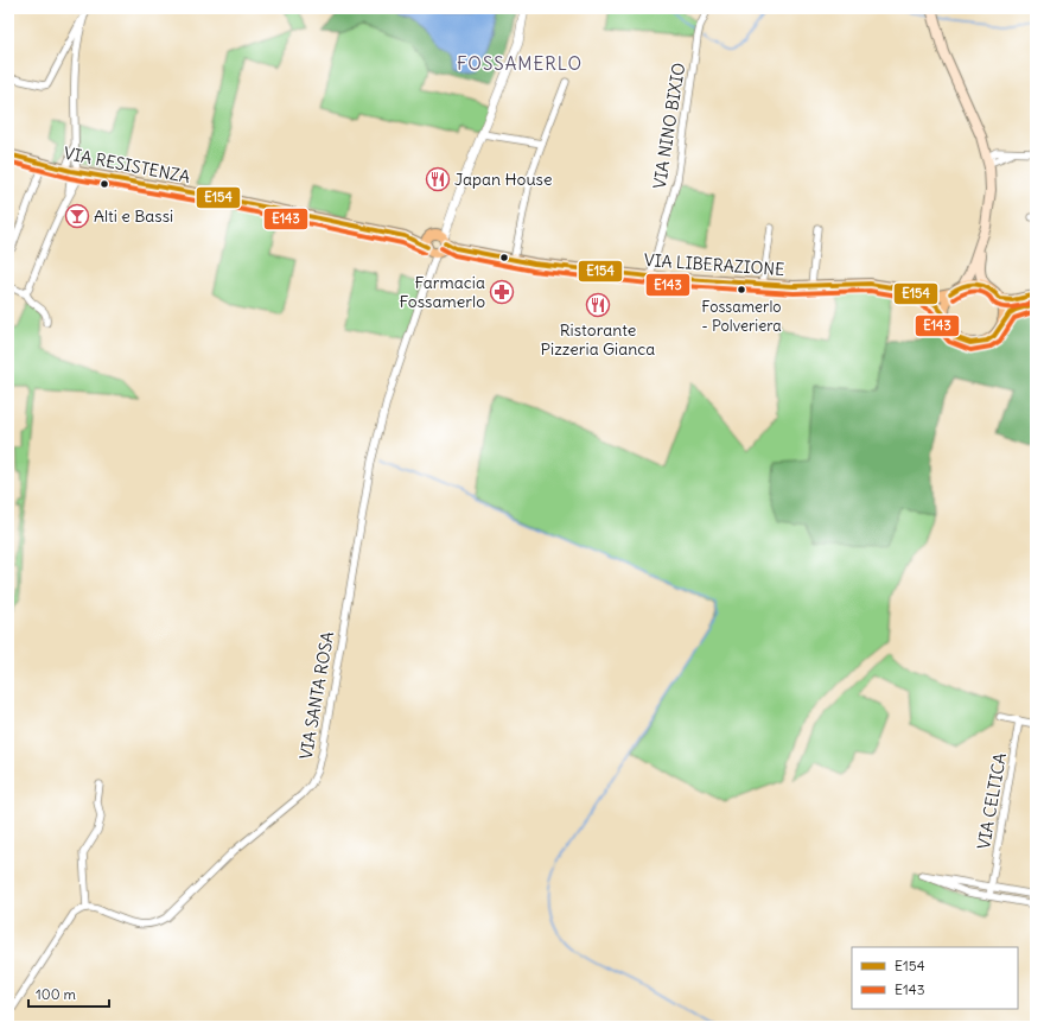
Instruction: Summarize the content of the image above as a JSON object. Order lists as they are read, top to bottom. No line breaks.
{"streets":{"main road":["VIA RESISTENZA","VIA LIBERAZIONE"],"street":["VIA NINO BIXIO","VIA SANTA ROSA","VIA CELTICA"]},"crossings":[["VIA NINO BIXIO","VIA LIBERAZIONE"],["VIA RESISTENZA","VIA LIBERAZIONE"],["VIA RESISTENZA","VIA SANTA ROSA"],["VIA LIBERAZIONE","VIA SANTA ROSA"]],"districts":["FOSSAMERLO"],"places":{"restaurant":["Japan House","Ristorante Pizzeria Gianca"],"bar":["Alti e Bassi"],"other":["Fossamerlo - Polveriera"],"pharmacy":["Farmacia Fossamerlo"]},"lines":["transit line E154","transit line E143"],"legend":["E154","E143"],"scale_bar":"100 m"}
